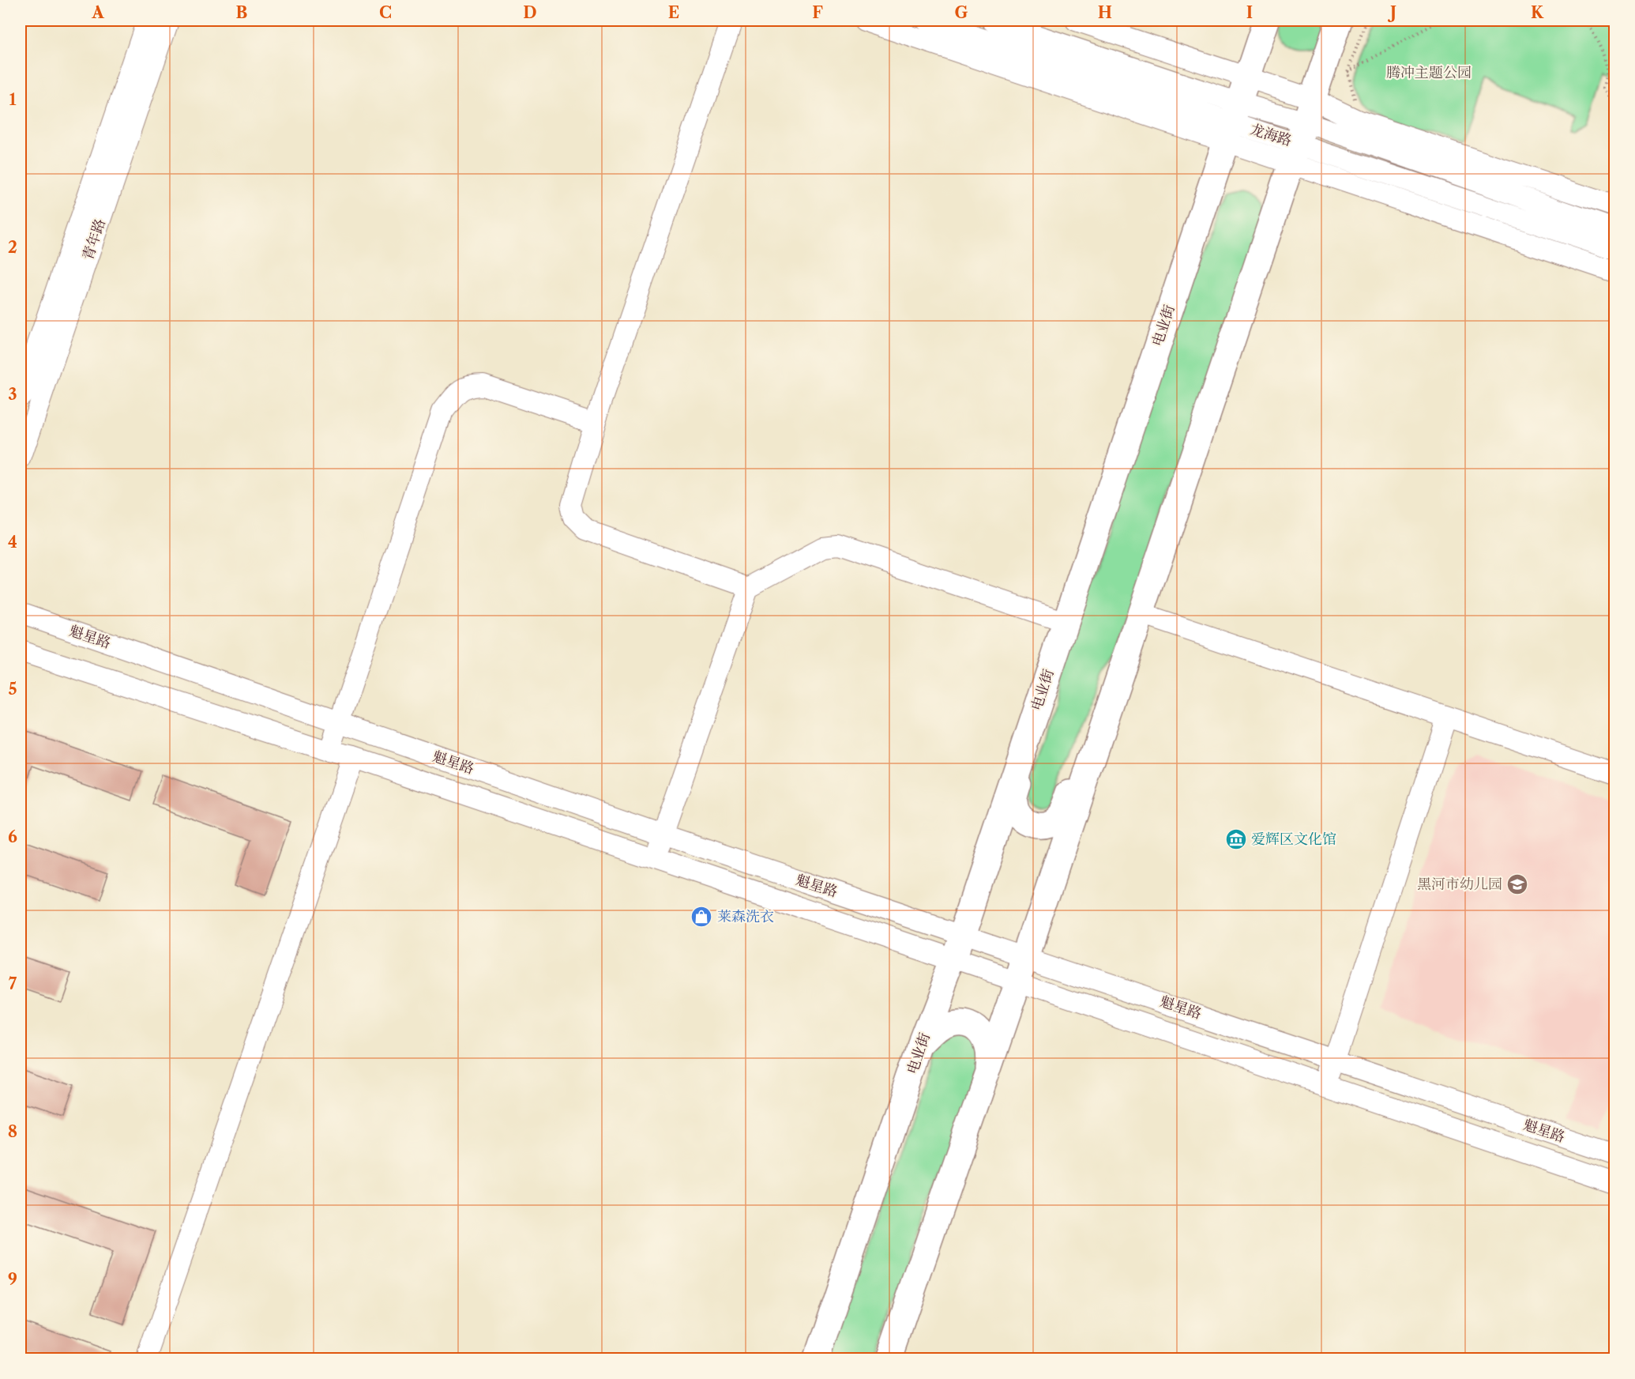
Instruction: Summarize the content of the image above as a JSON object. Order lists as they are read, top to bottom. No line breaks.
{"streets":{"main road":["电业街"],"street":["龙海路","青年路","魁星路"]},"crossings":[["龙海路","电业街"],["电业街","魁星路"]],"parks":["腾冲主题公园"],"places":{"museum":["爱辉区文化馆"],"school or university":["黑河市幼儿园"],"shop":["莱森洗衣"]},"grid":{"columns":["A","B","C","D","E","F","G","H","I","J","K"],"rows":["1","2","3","4","5","6","7","8","9"]}}
